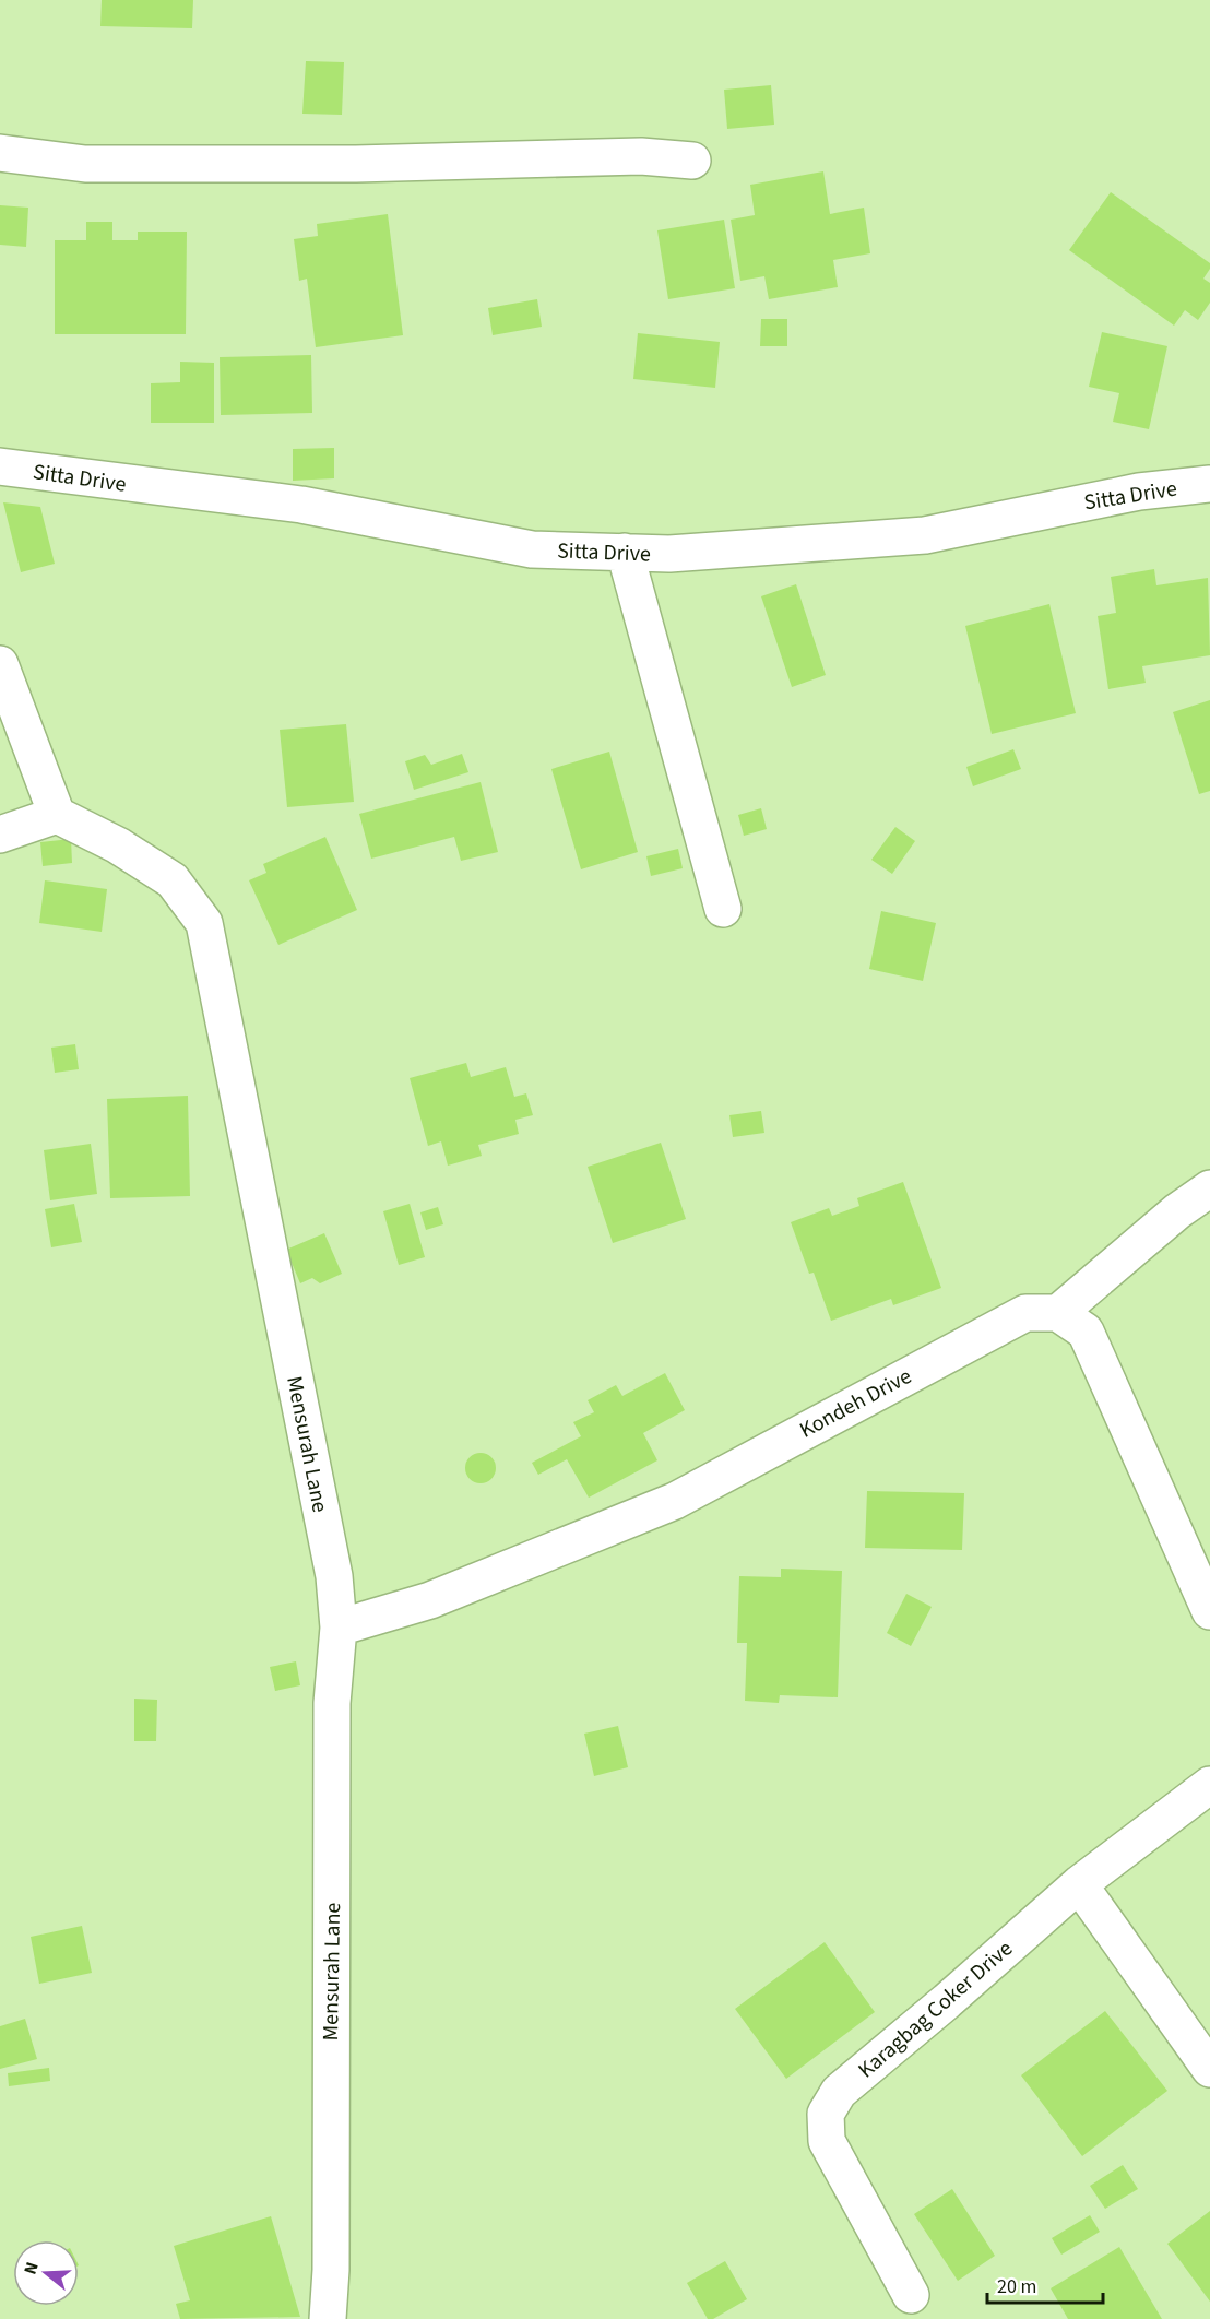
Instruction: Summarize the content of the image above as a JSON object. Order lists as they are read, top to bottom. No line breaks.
{"streets":{"street":["Sitta Drive","Kondeh Drive","Mensurah Lane","Karagbag Coker Drive"]},"crossings":[["Kondeh Drive","Mensurah Lane"]],"scale_bar":"20 m","north":"left"}
